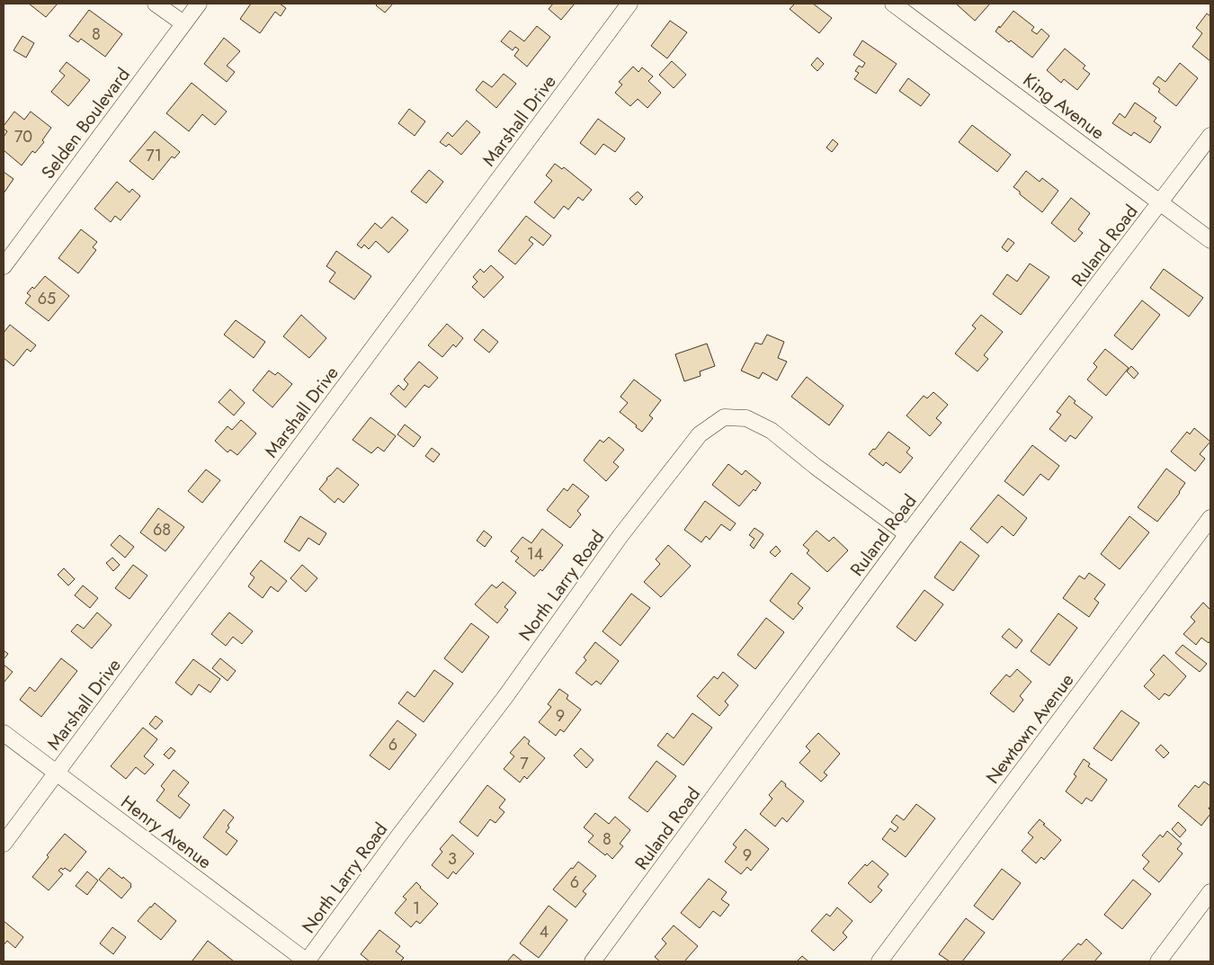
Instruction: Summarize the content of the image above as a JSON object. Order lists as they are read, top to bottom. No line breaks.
{"streets":{"street":["King Avenue","Marshall Drive","Selden Boulevard","Ruland Road","North Larry Road","Newtown Avenue","Henry Avenue"]},"crossings":[["King Avenue","Ruland Road"],["Marshall Drive","Henry Avenue"],["Ruland Road","North Larry Road"],["North Larry Road","Henry Avenue"]],"house_numbers":["8","70","71","65","68","14","9","6","7","8","9","3","6","1","4"]}
